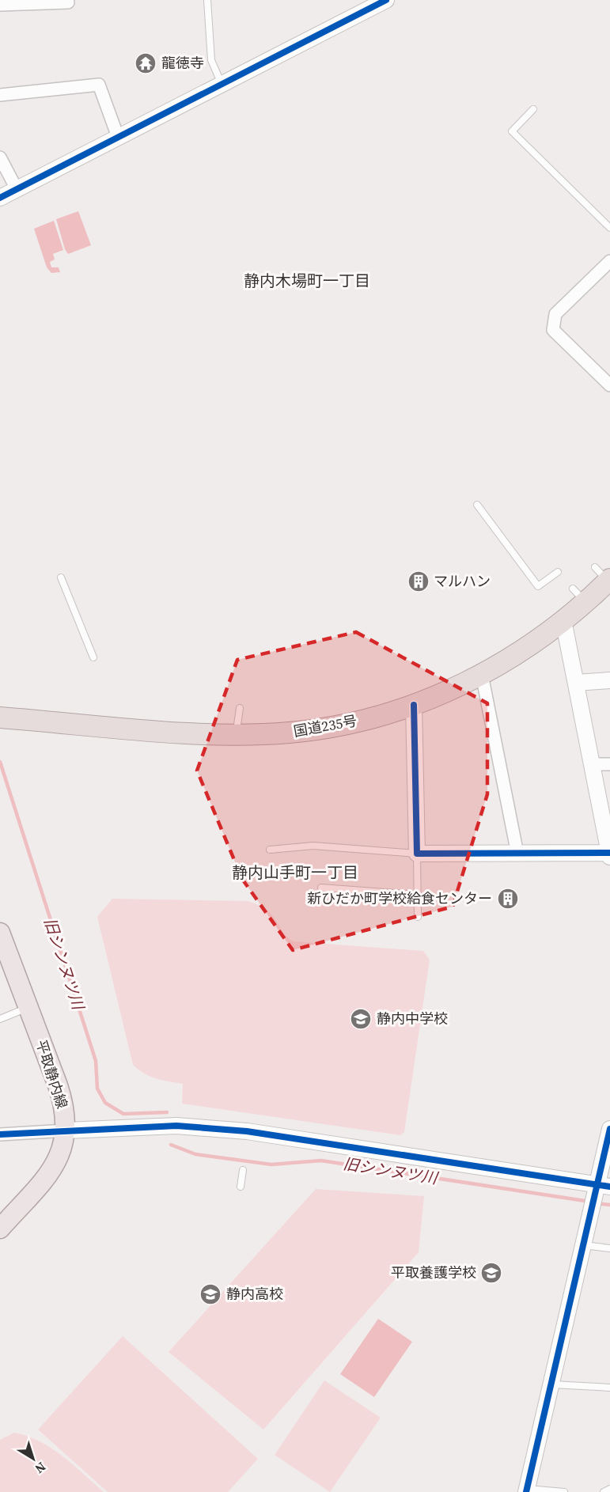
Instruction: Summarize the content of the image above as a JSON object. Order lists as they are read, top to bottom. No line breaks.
{"streets":{"highway":["国道235号"],"main road":["平取静内線"]},"districts":["静内木場町一丁目","静内山手町一丁目"],"water":["旧シンヌツ川"],"places":{"temple":["龍徳寺"],"building":["マルハン","新ひだか町学校給食センター"],"school or university":["静内中学校","平取養護学校","静内高校"]},"north":"bottom right"}
